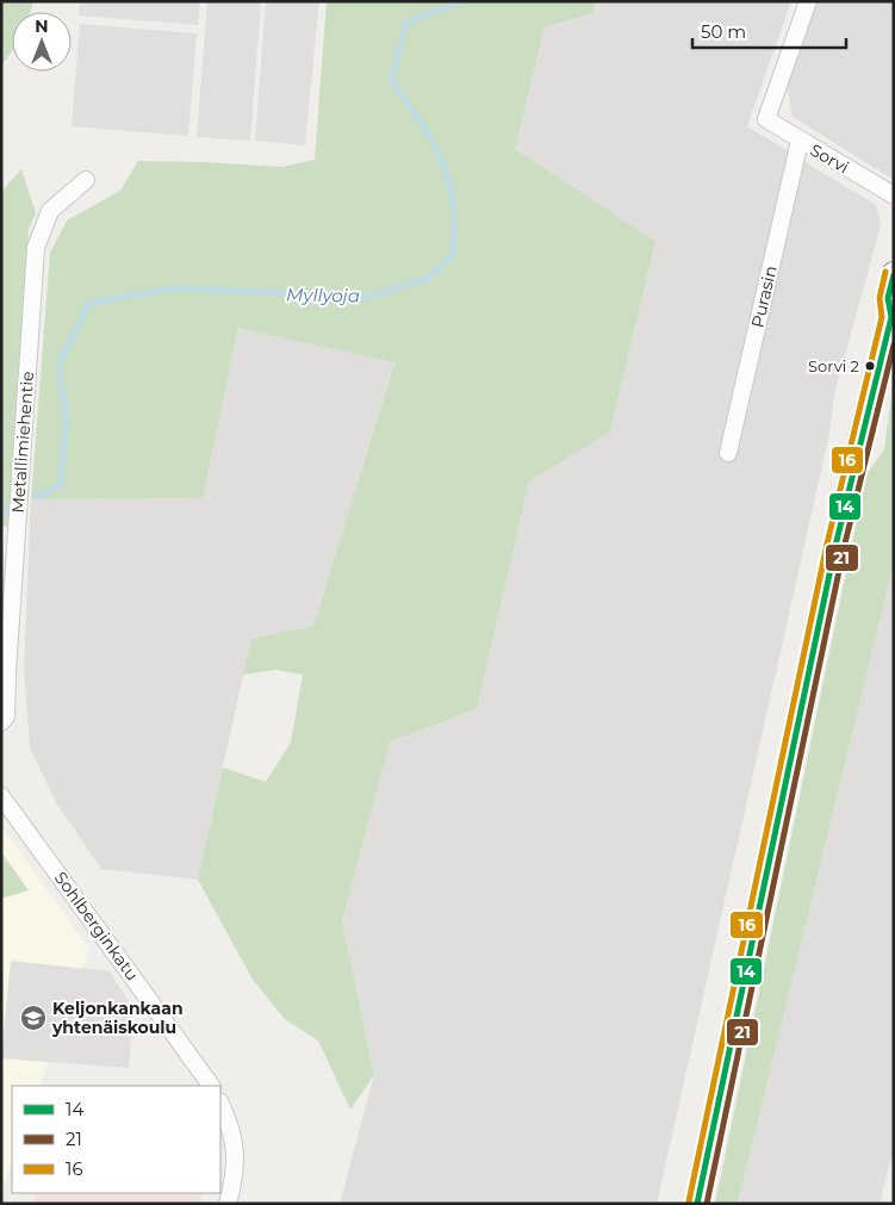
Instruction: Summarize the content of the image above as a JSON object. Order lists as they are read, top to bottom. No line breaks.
{"streets":{"street":["Sorvi","Purasin","Metallimiehentie","Sohlberginkatu"]},"crossings":[["Sorvi","Purasin"]],"water":["Myllyoja"],"places":{"other":["Sorvi 2"],"school or university":["Keljonkankaan yhtenäiskoulu"]},"lines":["transit line 16","transit line 14","transit line 21"],"legend":["14","21","16"],"scale_bar":"50 m","north":"top"}
